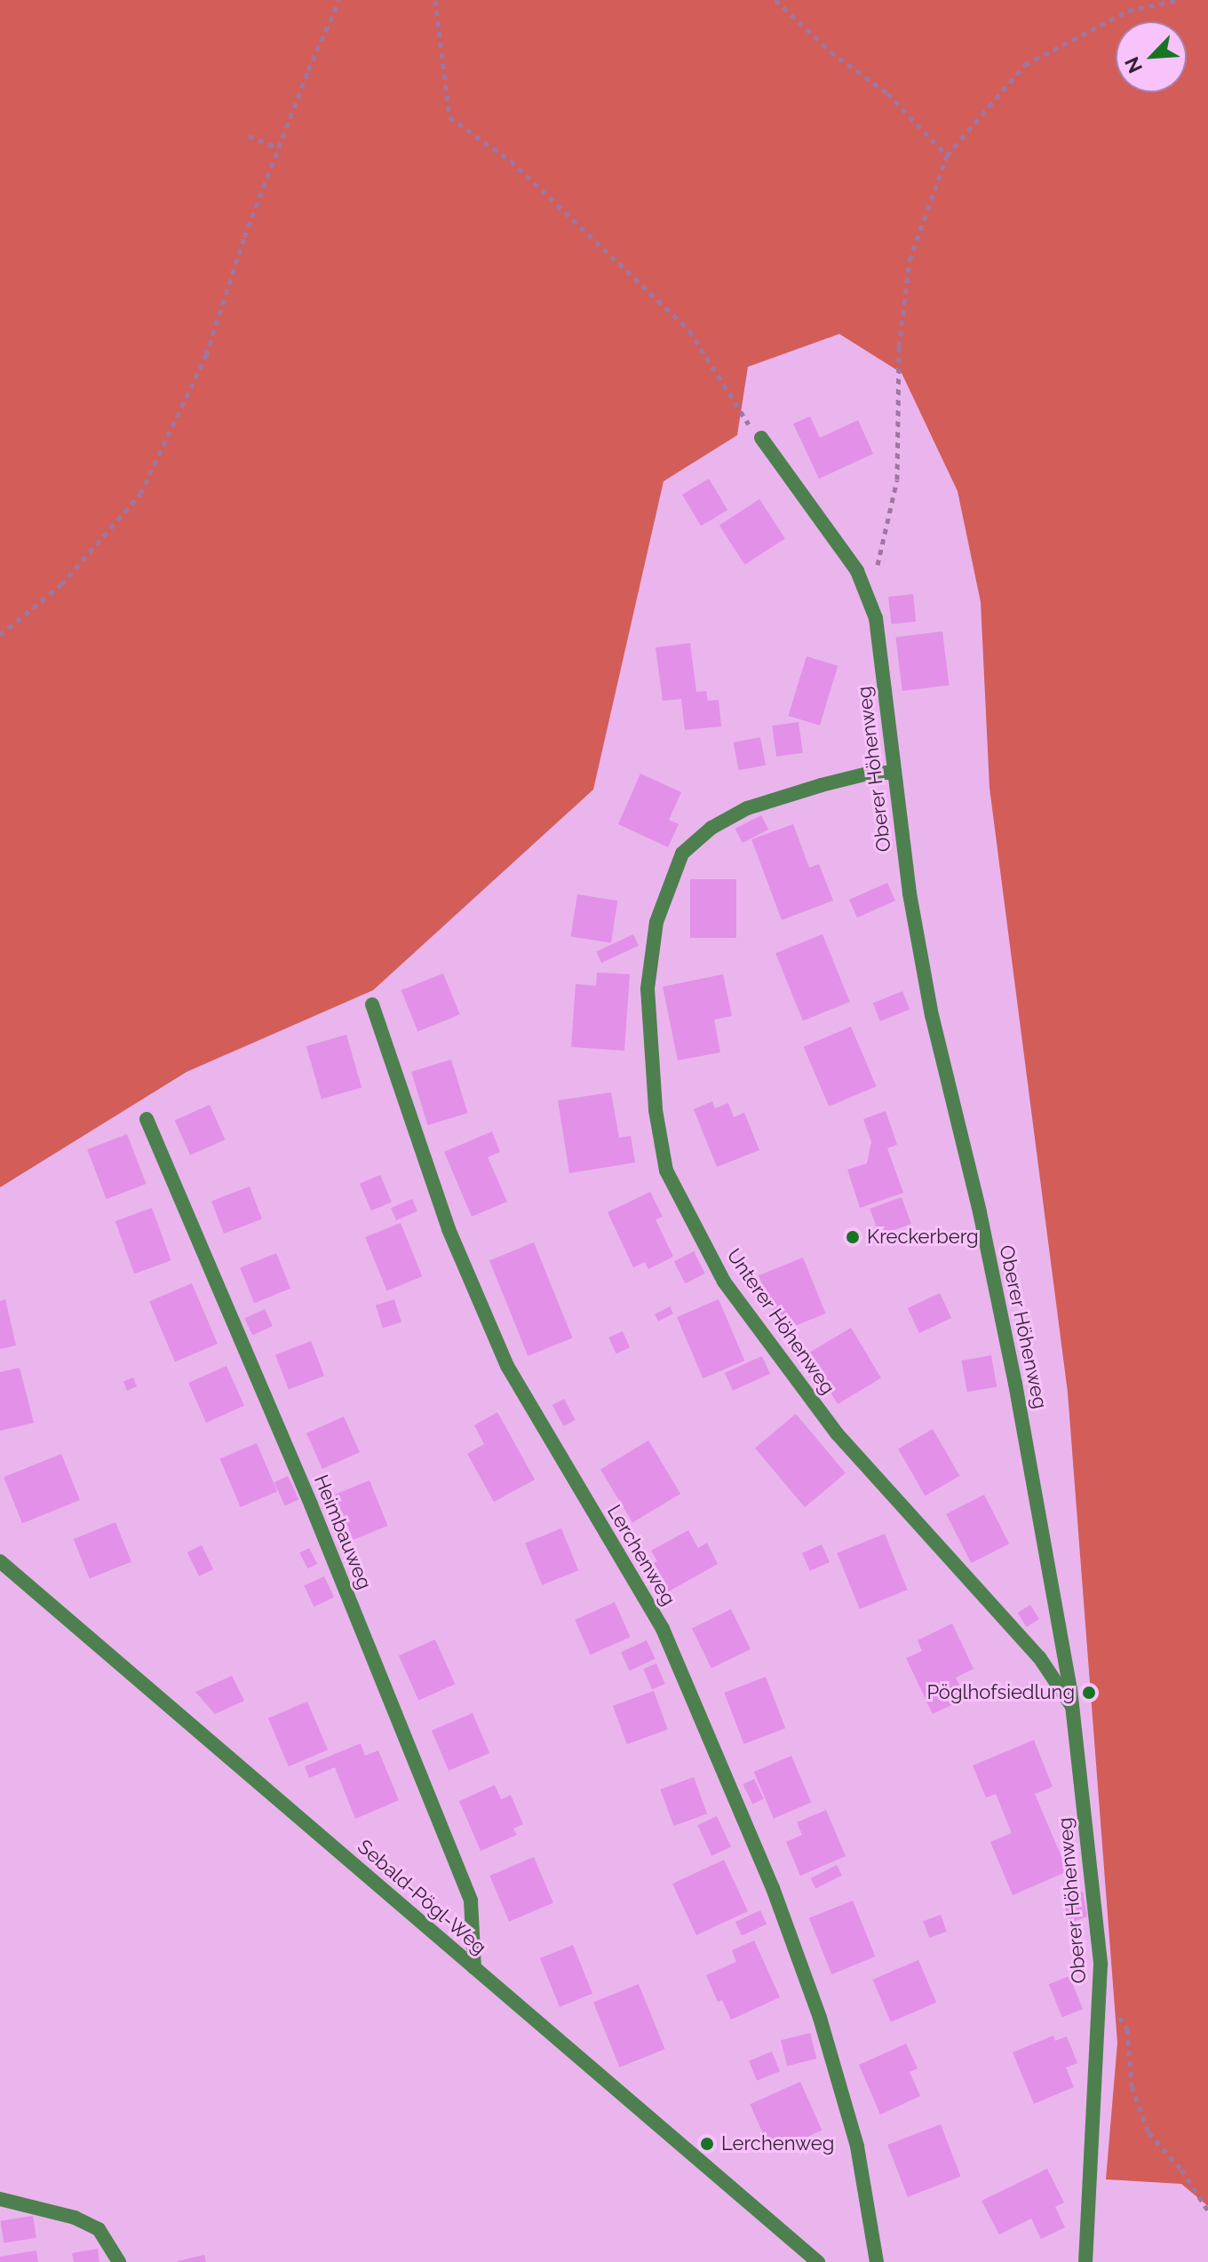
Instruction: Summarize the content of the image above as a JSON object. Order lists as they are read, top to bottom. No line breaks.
{"streets":{"street":["Oberer Höhenweg","Unterer Höhenweg","Heimbauweg","Lerchenweg","Sebald-Pögl-Weg"]},"crossings":[["Oberer Höhenweg","Unterer Höhenweg"],["Heimbauweg","Sebald-Pögl-Weg"]],"places":["Kreckerberg","Pöglhofsiedlung","Lerchenweg"],"north":"bottom left"}
